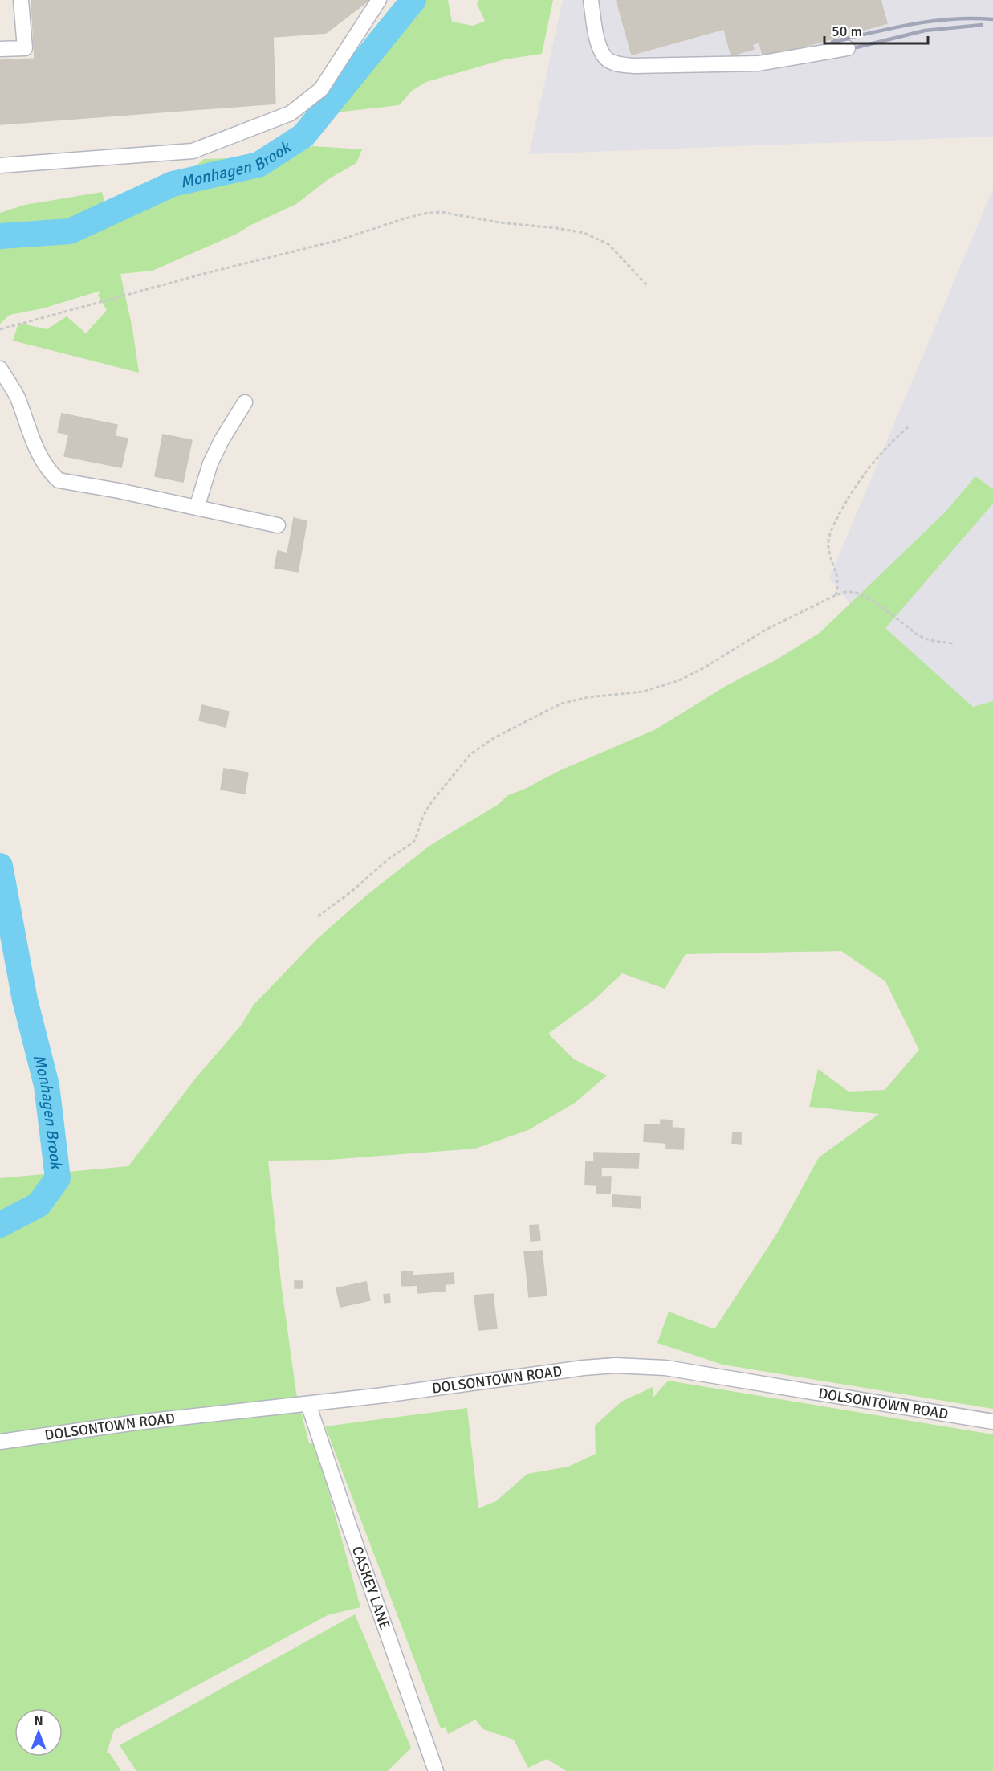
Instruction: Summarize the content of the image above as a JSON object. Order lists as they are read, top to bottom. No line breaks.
{"streets":{"street":["DOLSONTOWN ROAD","CASKEY LANE"]},"crossings":[["DOLSONTOWN ROAD","CASKEY LANE"]],"water":["Monhagen Brook"],"scale_bar":"50 m","north":"top"}
